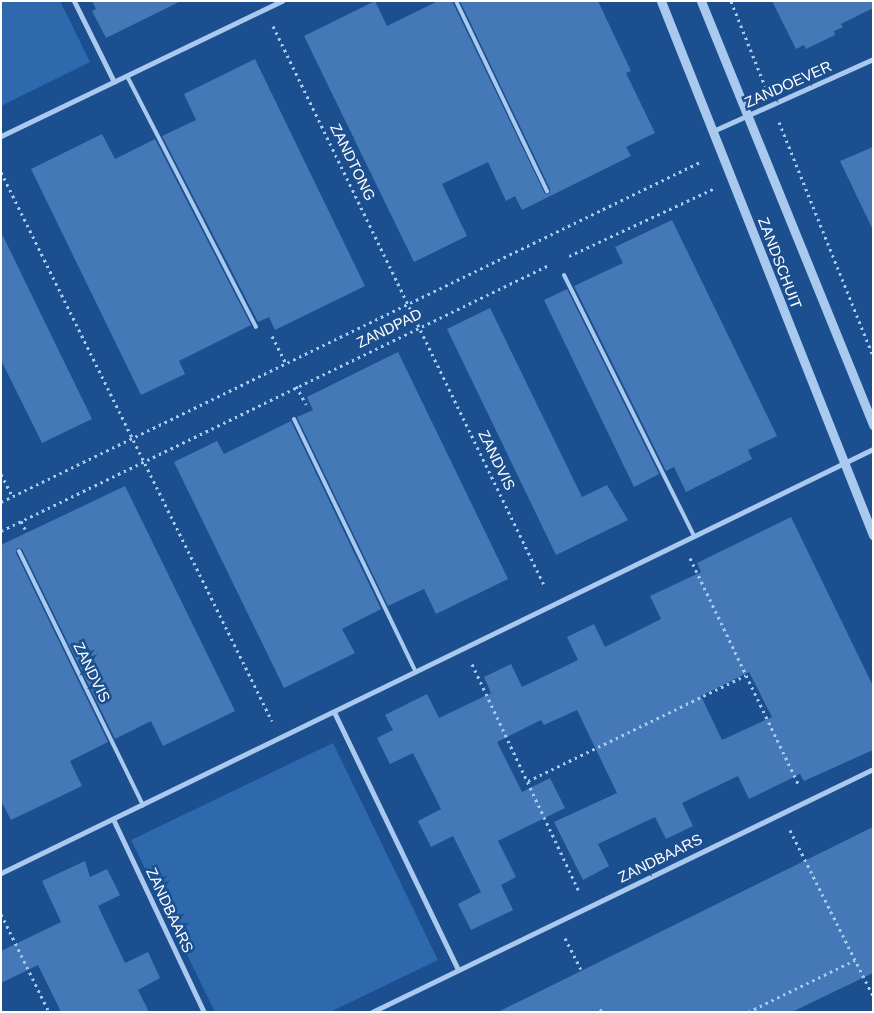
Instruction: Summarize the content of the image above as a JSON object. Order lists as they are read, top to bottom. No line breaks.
{"streets":{"street":["ZANDOEVER","ZANDSCHUIT","ZANDBAARS"],"lane":["ZANDVIS"],"path":["ZANDTONG","ZANDPAD"]},"crossings":[["ZANDOEVER","ZANDSCHUIT"],["ZANDTONG","ZANDPAD"],["ZANDTONG","ZANDVIS"],["ZANDPAD","ZANDVIS"]]}
